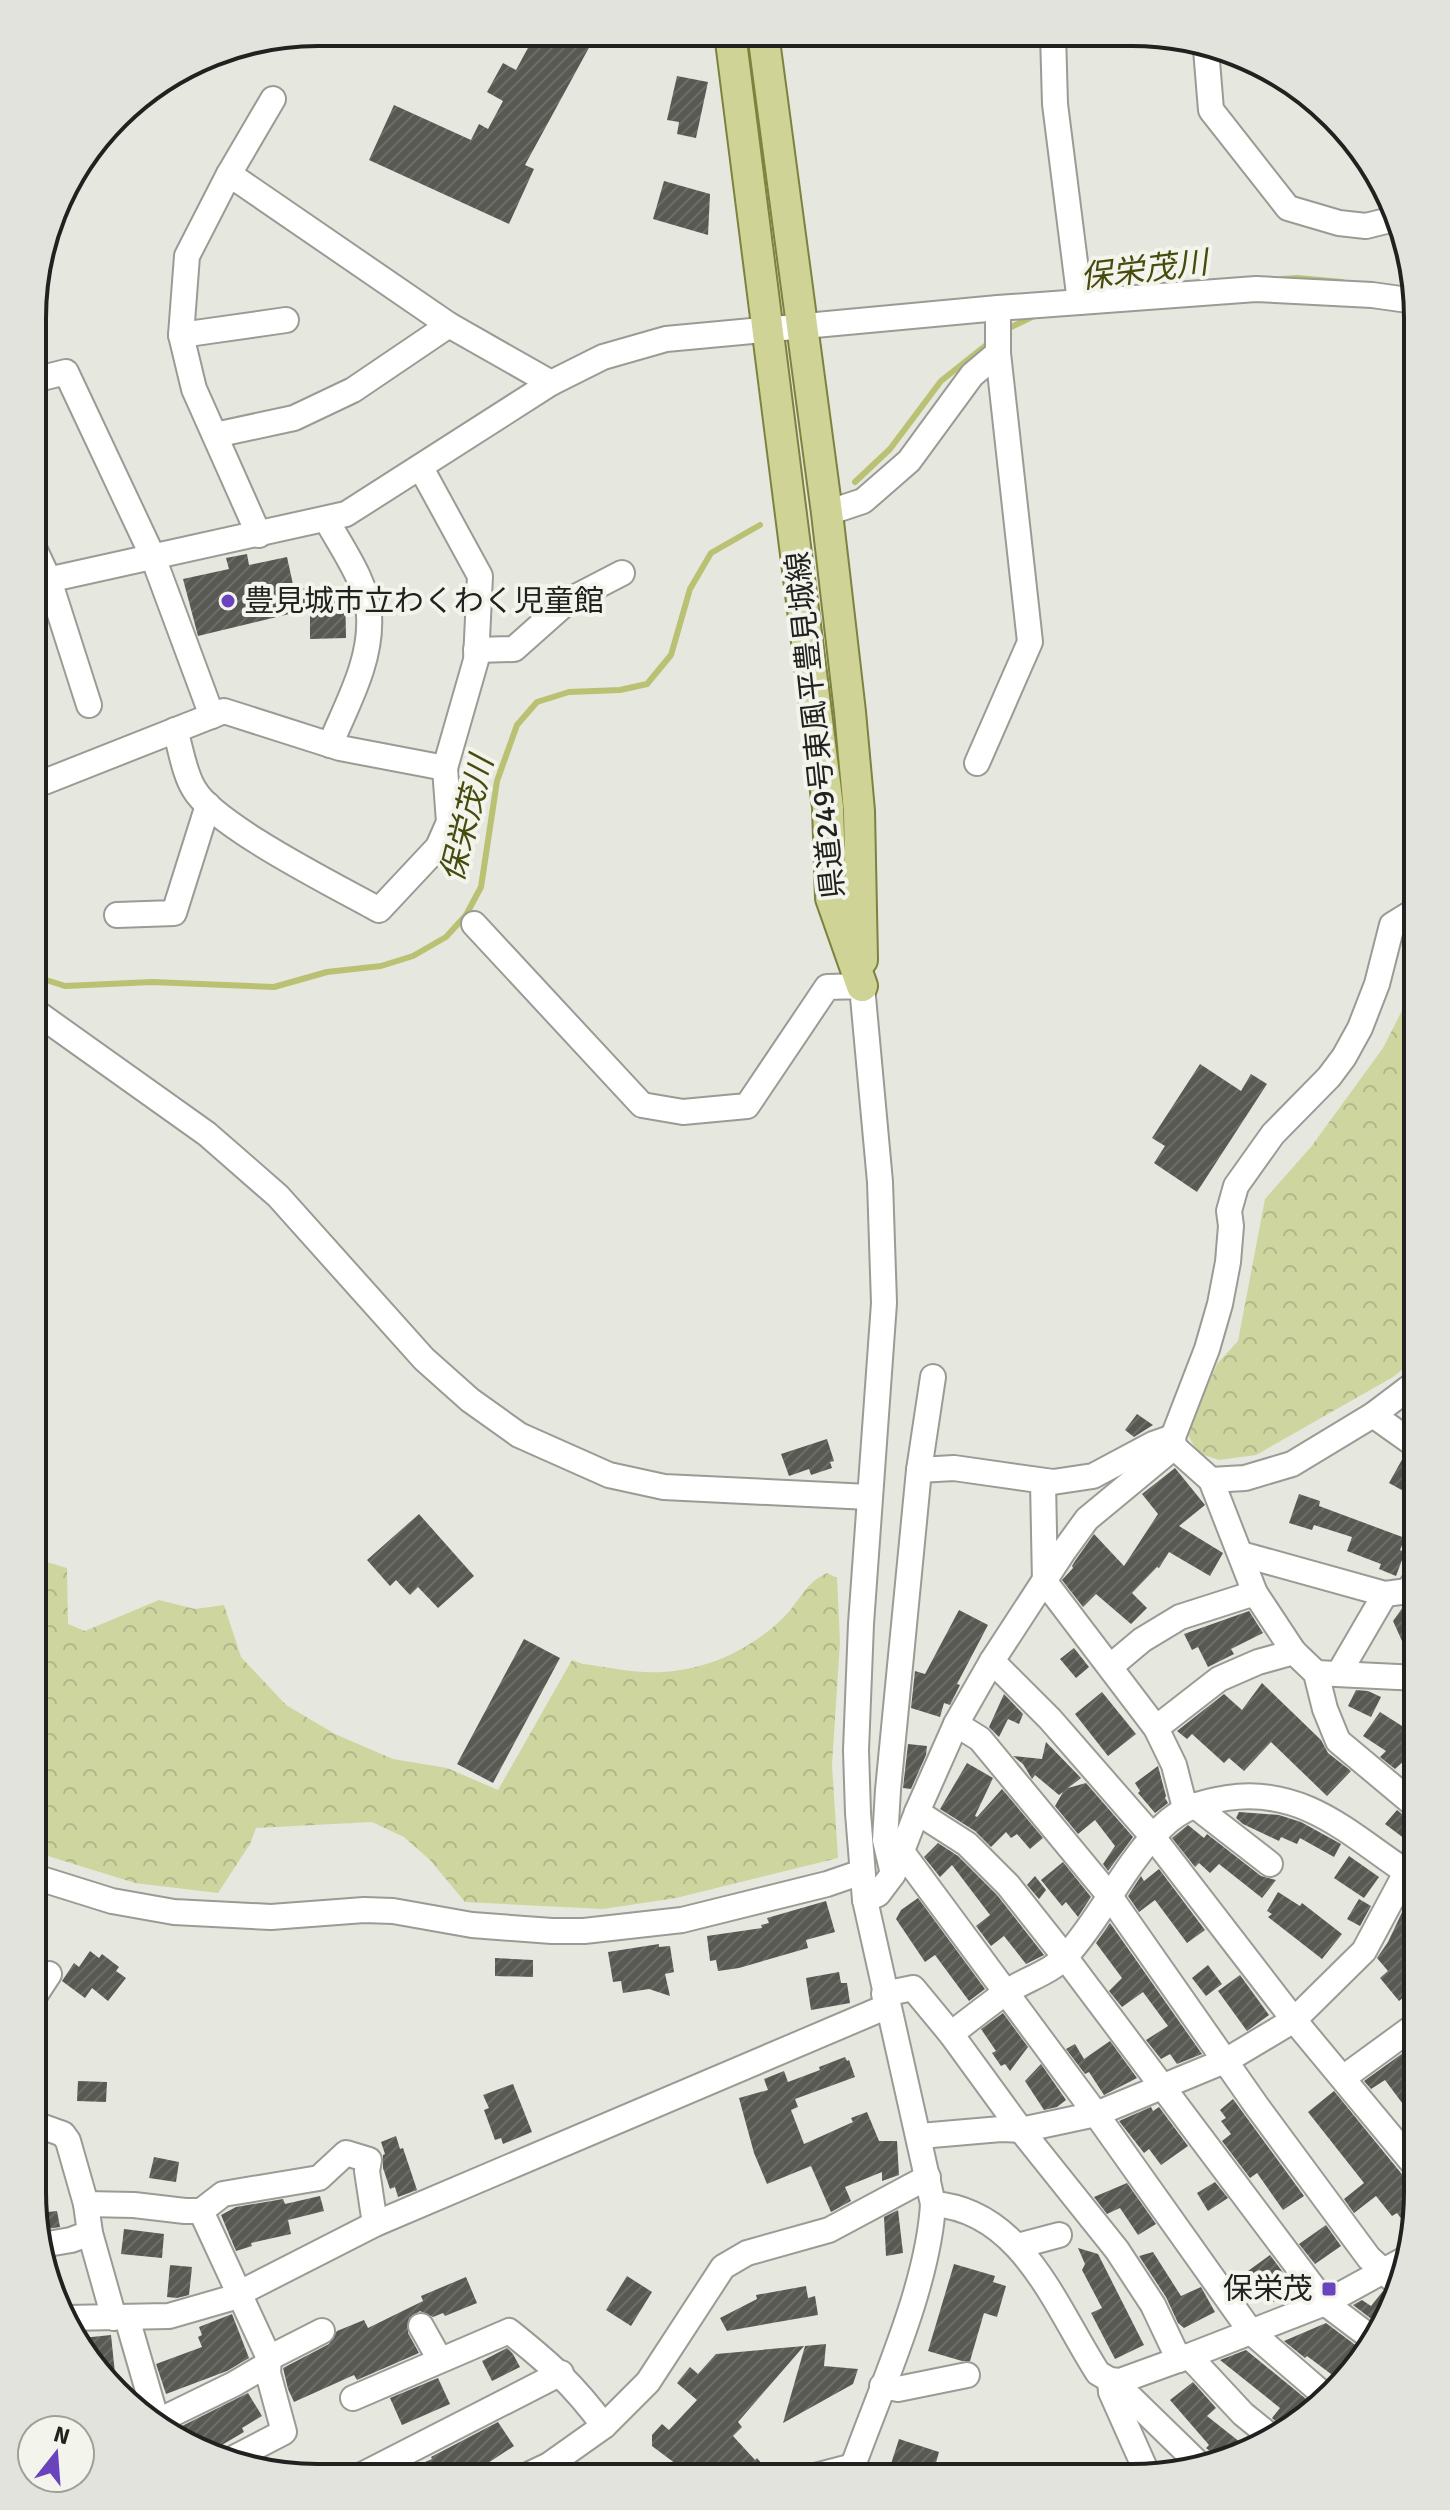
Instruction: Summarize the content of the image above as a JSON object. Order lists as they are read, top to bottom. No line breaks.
{"streets":{"main road":["県道249号東風平豊見城線"]},"water":["保栄茂川"],"places":{"other":["豊見城市立わくわく児童館"],"transit":["保栄茂"]},"north":"top"}
